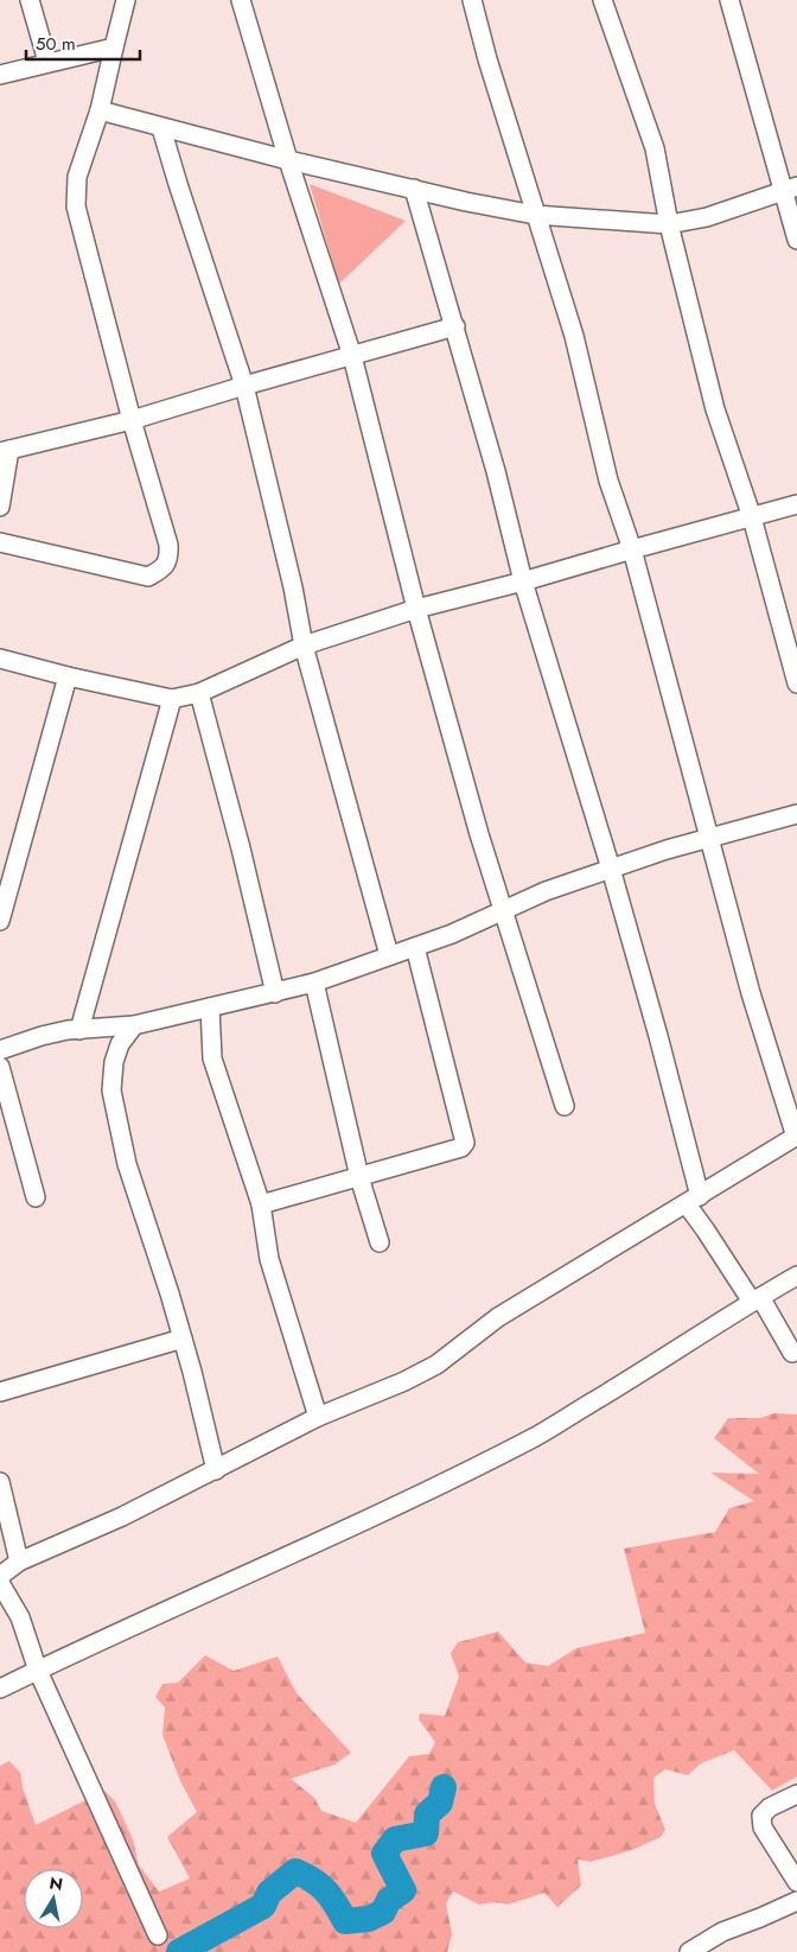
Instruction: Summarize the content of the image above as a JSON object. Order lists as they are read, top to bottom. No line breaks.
{"scale_bar":"50 m","north":"top"}
